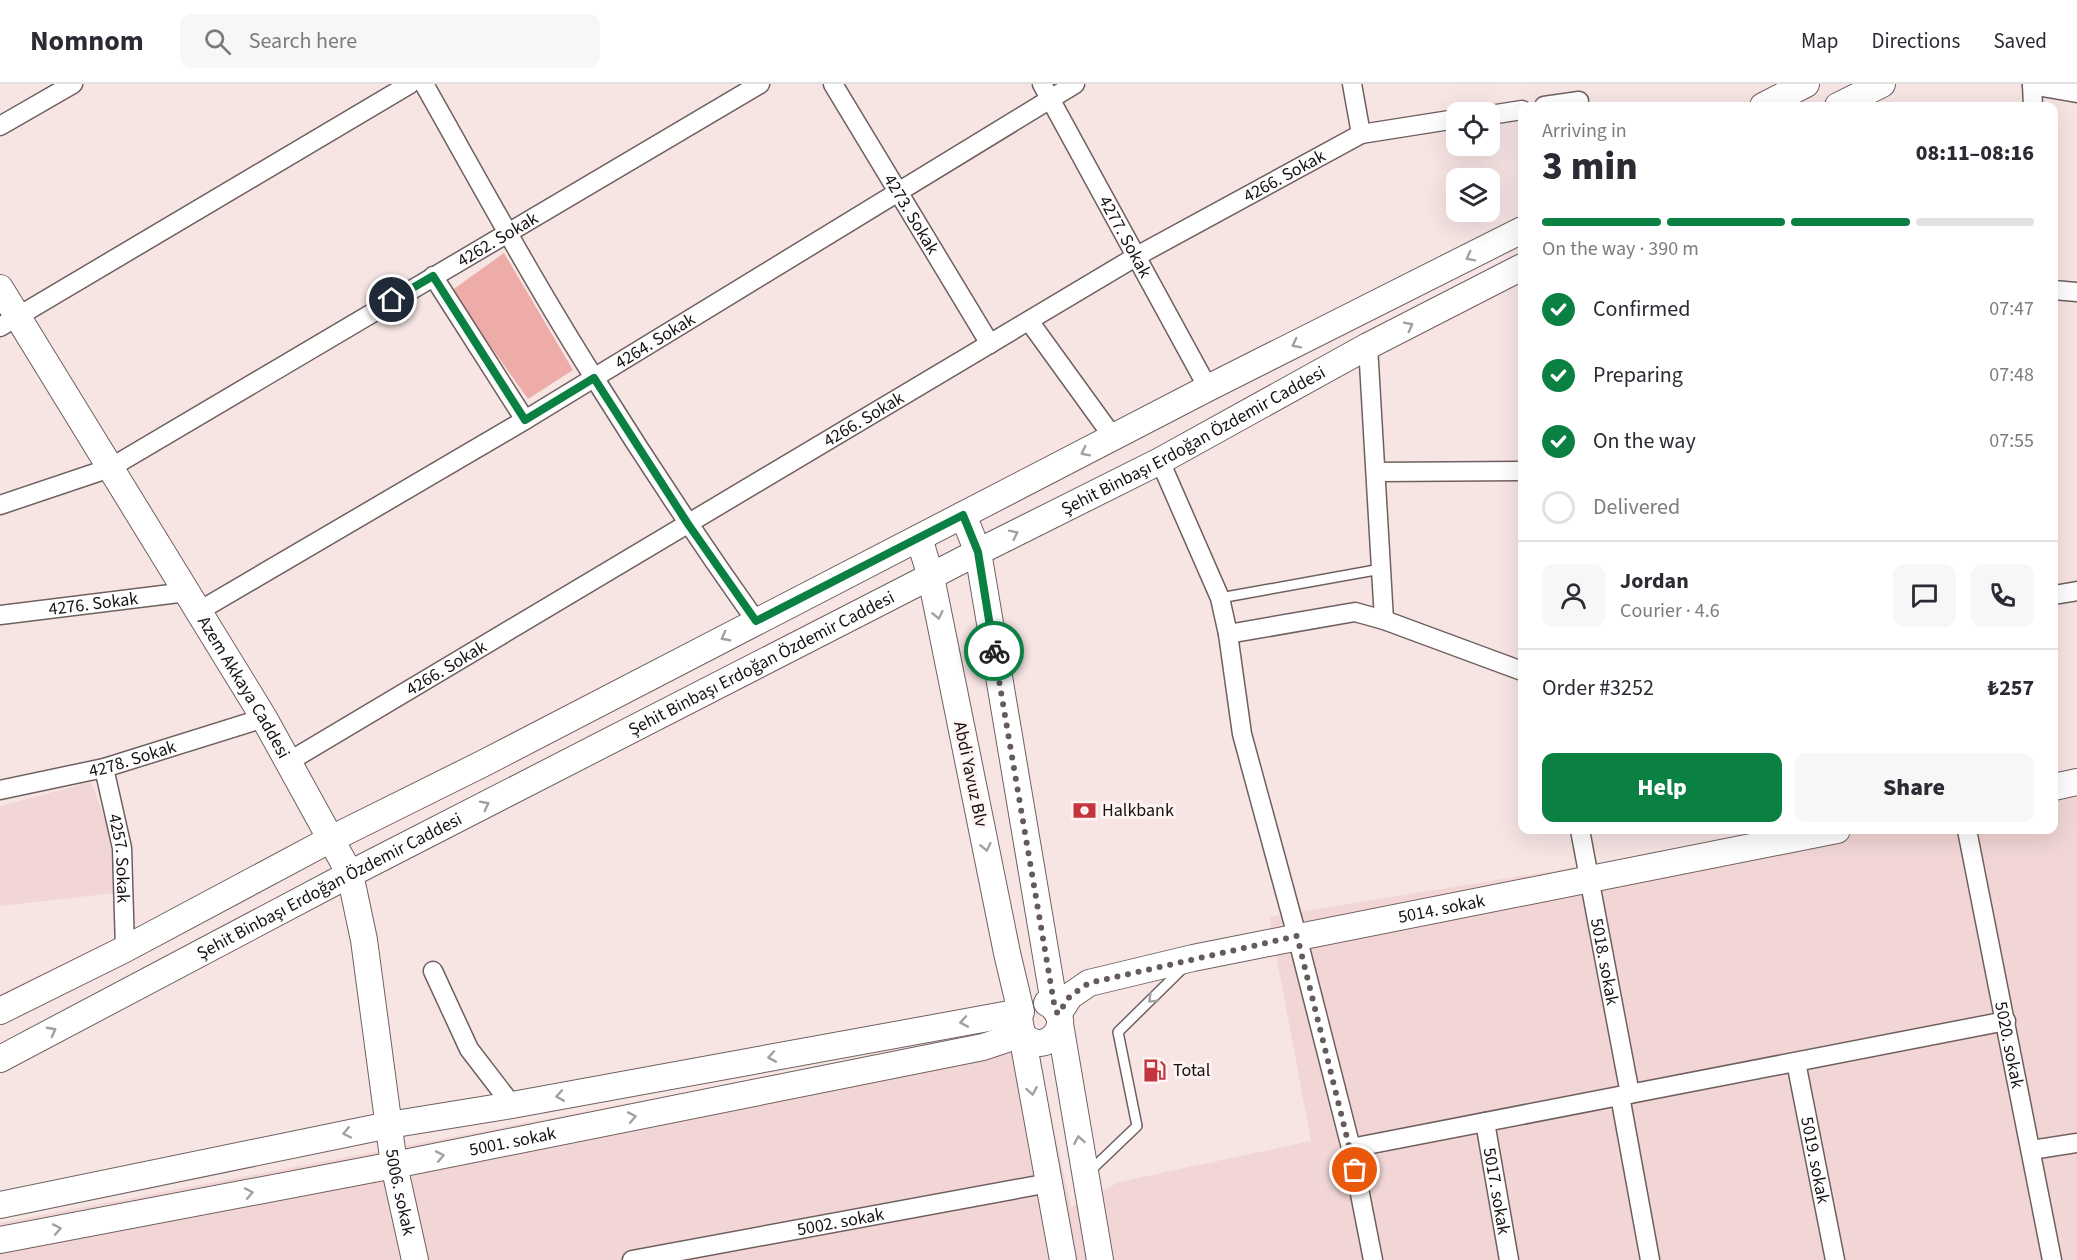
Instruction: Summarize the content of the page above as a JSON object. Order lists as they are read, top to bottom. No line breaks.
{"streets":{"main road":["Şehit Binbaşı Erdoğan Özdemir Caddesi","Azem Akkaya Caddesi","Abdi Yavuz Blv","5014. sokak","5001. sokak","5006. sokak"],"street":["4266. Sokak","4273. Sokak","4277. Sokak","4262. Sokak","4264. Sokak","4276. Sokak","4278. Sokak","4257. Sokak","5018. sokak","5020. sokak","5019. sokak","5017. sokak","5002. sokak"]},"crossings":[["4266. Sokak","4273. Sokak"],["4266. Sokak","4277. Sokak"],["4266. Sokak","Azem Akkaya Caddesi"],["4273. Sokak","4264. Sokak"],["4277. Sokak","4264. Sokak"],["4277. Sokak","Şehit Binbaşı Erdoğan Özdemir Caddesi"],["4262. Sokak","Azem Akkaya Caddesi"],["4264. Sokak","4276. Sokak"],["4264. Sokak","Azem Akkaya Caddesi"],["Şehit Binbaşı Erdoğan Özdemir Caddesi","Azem Akkaya Caddesi"],["Şehit Binbaşı Erdoğan Özdemir Caddesi","Abdi Yavuz Blv"],["Şehit Binbaşı Erdoğan Özdemir Caddesi","4257. Sokak"],["4276. Sokak","Azem Akkaya Caddesi"],["Azem Akkaya Caddesi","4278. Sokak"],["Azem Akkaya Caddesi","5001. sokak"],["Azem Akkaya Caddesi","5006. sokak"],["4278. Sokak","4257. Sokak"],["Abdi Yavuz Blv","5014. sokak"],["Abdi Yavuz Blv","5001. sokak"],["Abdi Yavuz Blv","5002. sokak"],["5014. sokak","5018. sokak"],["5014. sokak","5001. sokak"],["5001. sokak","5006. sokak"]],"places":{"bank":["Halkbank"],"fuel station":["Total"]},"page":{"header":"Nomnom","search":"Search here","nav":["Map","Directions","Saved"],"heading":["3 min","Arriving in","08:11–08:16"],"panel":["Jordan","Courier · 4.6","Order #3252","₺257"],"bar":"On the way · 390 m","list":[["Confirmed","07:47"],["Preparing","07:48"],["On the way","07:55"],"Delivered"],"buttons":["Help","Share"]}}
